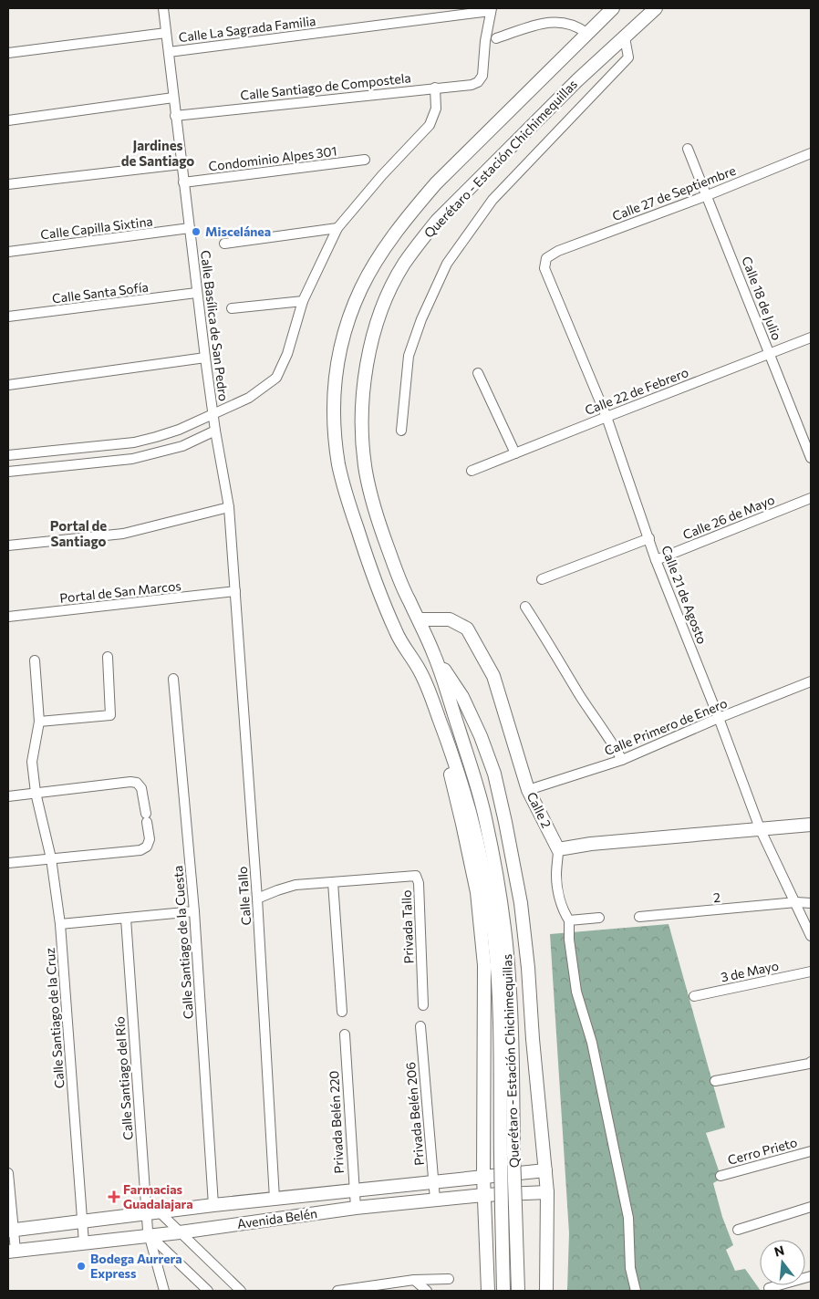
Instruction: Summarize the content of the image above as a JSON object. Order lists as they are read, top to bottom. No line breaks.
{"streets":{"main road":["Querétaro - Estación Chichimequillas","Calle 2","Avenida Belén"],"street":["Calle La Sagrada Familia","Calle Santiago de Compostela","Condominio Alpes 301","Calle 27 de Septiembre","Calle Capilla Sixtina","Calle Santa Sofía","Calle 18 de Julio","Calle Basílica de San Pedro","Calle 22 de Febrero","Calle 26 de Mayo","Portal de San Marcos","Calle 21 de Agosto","Calle Primero de Enero","Calle Tallo","2","Privada Tallo","Calle Santiago de la Cuesta","3 de Mayo","Calle Santiago de la Cruz","Calle Santiago del Río","Privada Belén 206","Privada Belén 220","Cerro Prieto"]},"crossings":[["Calle La Sagrada Familia","Calle Santiago de Compostela"],["Calle La Sagrada Familia","Calle Basílica de San Pedro"],["Calle Santiago de Compostela","Calle Basílica de San Pedro"],["Condominio Alpes 301","Calle Basílica de San Pedro"],["Querétaro - Estación Chichimequillas","Calle 2"],["Calle 27 de Septiembre","Calle 18 de Julio"],["Calle 27 de Septiembre","Calle 21 de Agosto"],["Calle Capilla Sixtina","Calle Basílica de San Pedro"],["Calle Santa Sofía","Calle Basílica de San Pedro"],["Calle 18 de Julio","Calle 22 de Febrero"],["Calle Basílica de San Pedro","Portal de San Marcos"],["Calle Basílica de San Pedro","Calle Tallo"],["Calle 22 de Febrero","Calle 21 de Agosto"],["Calle 26 de Mayo","Calle 21 de Agosto"],["Portal de San Marcos","Calle Tallo"],["Calle 21 de Agosto","Calle Primero de Enero"],["Calle 21 de Agosto","2"],["Calle Primero de Enero","Calle 2"],["Calle Tallo","Privada Tallo"],["Calle Tallo","Avenida Belén"],["Calle Santiago de la Cuesta","Avenida Belén"],["Calle Santiago de la Cruz","Avenida Belén"],["Calle Santiago del Río","Avenida Belén"],["Privada Belén 206","Avenida Belén"],["Privada Belén 220","Avenida Belén"]],"districts":["Jardines de Santiago","Portal de Santiago"],"places":{"other":["Miscelánea","Bodega Aurrera Express"],"health":["Farmacias Guadalajara"]},"north":"top"}
